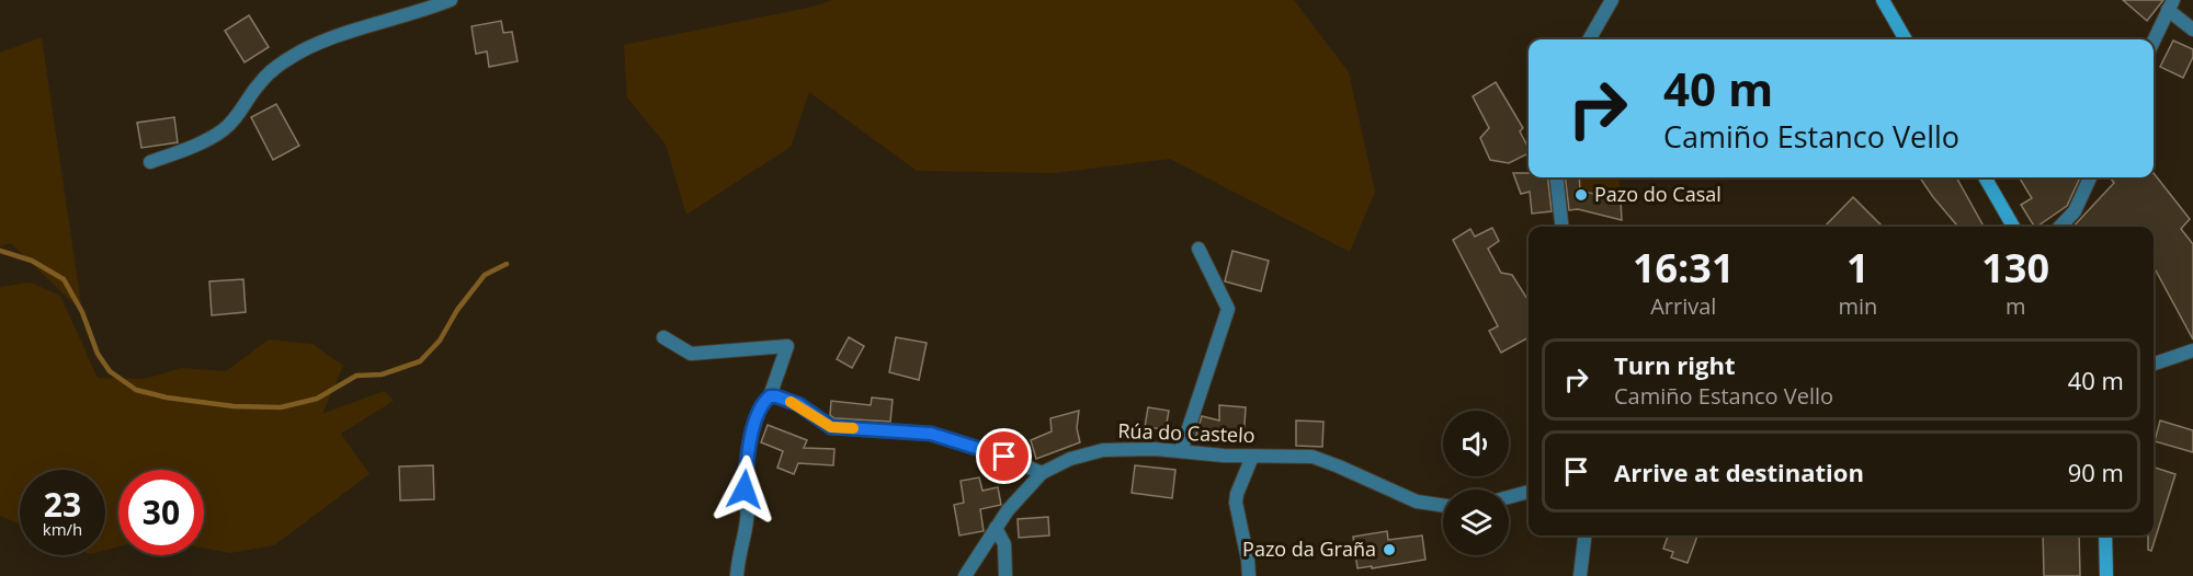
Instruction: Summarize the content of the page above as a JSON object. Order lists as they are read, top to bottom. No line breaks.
{"streets":{"street":["Rúa do Castelo"]},"places":["Pazo do Casal","Pazo da Graña"],"page":{"turn":["40 m","Camiño Estanco Vello"],"eta":["16:31","Arrival","1","min","130","m"],"list":[{"name":"Turn right","note":"Camiño Estanco Vello","value":"40 m"},{"name":"Arrive at destination","value":"90 m"}],"speed":"23 km/h","limit":"30"}}
